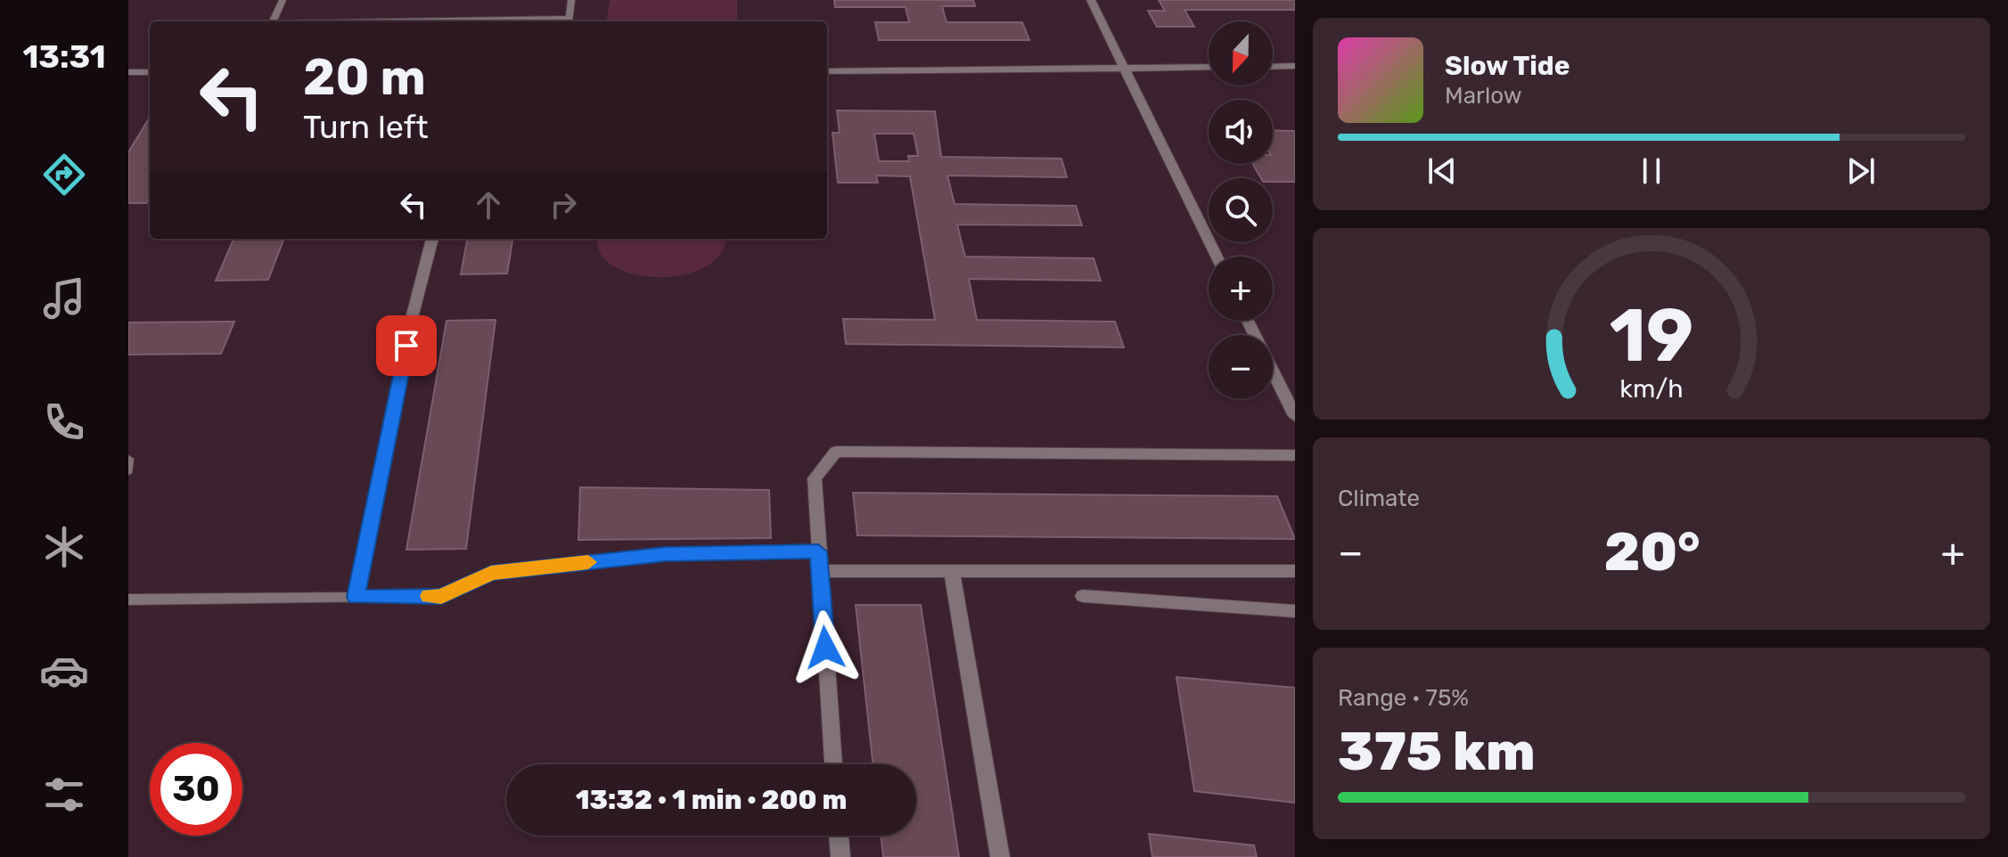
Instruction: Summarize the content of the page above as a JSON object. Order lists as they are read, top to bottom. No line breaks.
{"north":"bottom","page":{"tabs":"13:31","map_buttons":["+","−"],"turn":["20 m","Turn left"],"song":["Slow Tide","Marlow"],"tile":["Climate",["Range · 75%","375 km"]],"heat":["−","20°","+"],"limit":"30","trip":"13:32 · 1 min · 200 m","gauge":["19","km/h"]}}
